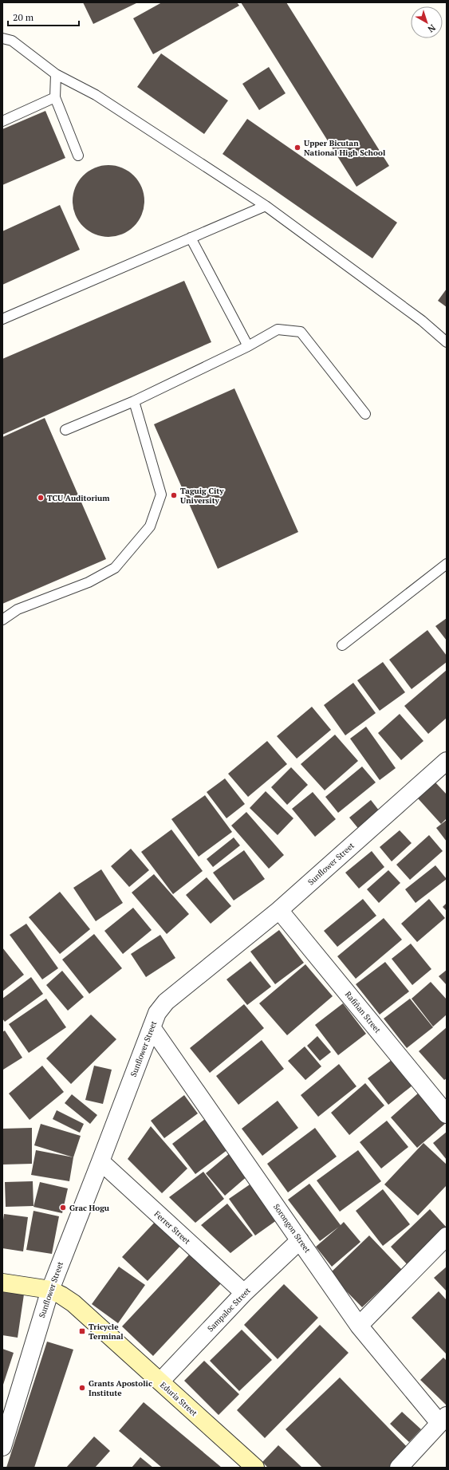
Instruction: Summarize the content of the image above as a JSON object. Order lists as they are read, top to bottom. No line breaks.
{"streets":{"street":["Sunflower Street","Rafiñan Street","Ferrer Street","Sorongon Street","Sampaloc Street","Eduria Street"]},"crossings":[["Sunflower Street","Rafiñan Street"],["Sunflower Street","Ferrer Street"],["Sunflower Street","Sorongon Street"],["Sunflower Street","Eduria Street"],["Ferrer Street","Sampaloc Street"],["Sorongon Street","Sampaloc Street"],["Sampaloc Street","Eduria Street"]],"places":{"other":["Upper Bicutan National High School","Taguig City University","TCU Auditorium","Grac Hogu","Grants Apostolic Institute"],"transit":["Tricycle Terminal"]},"scale_bar":"20 m","north":"bottom right"}
